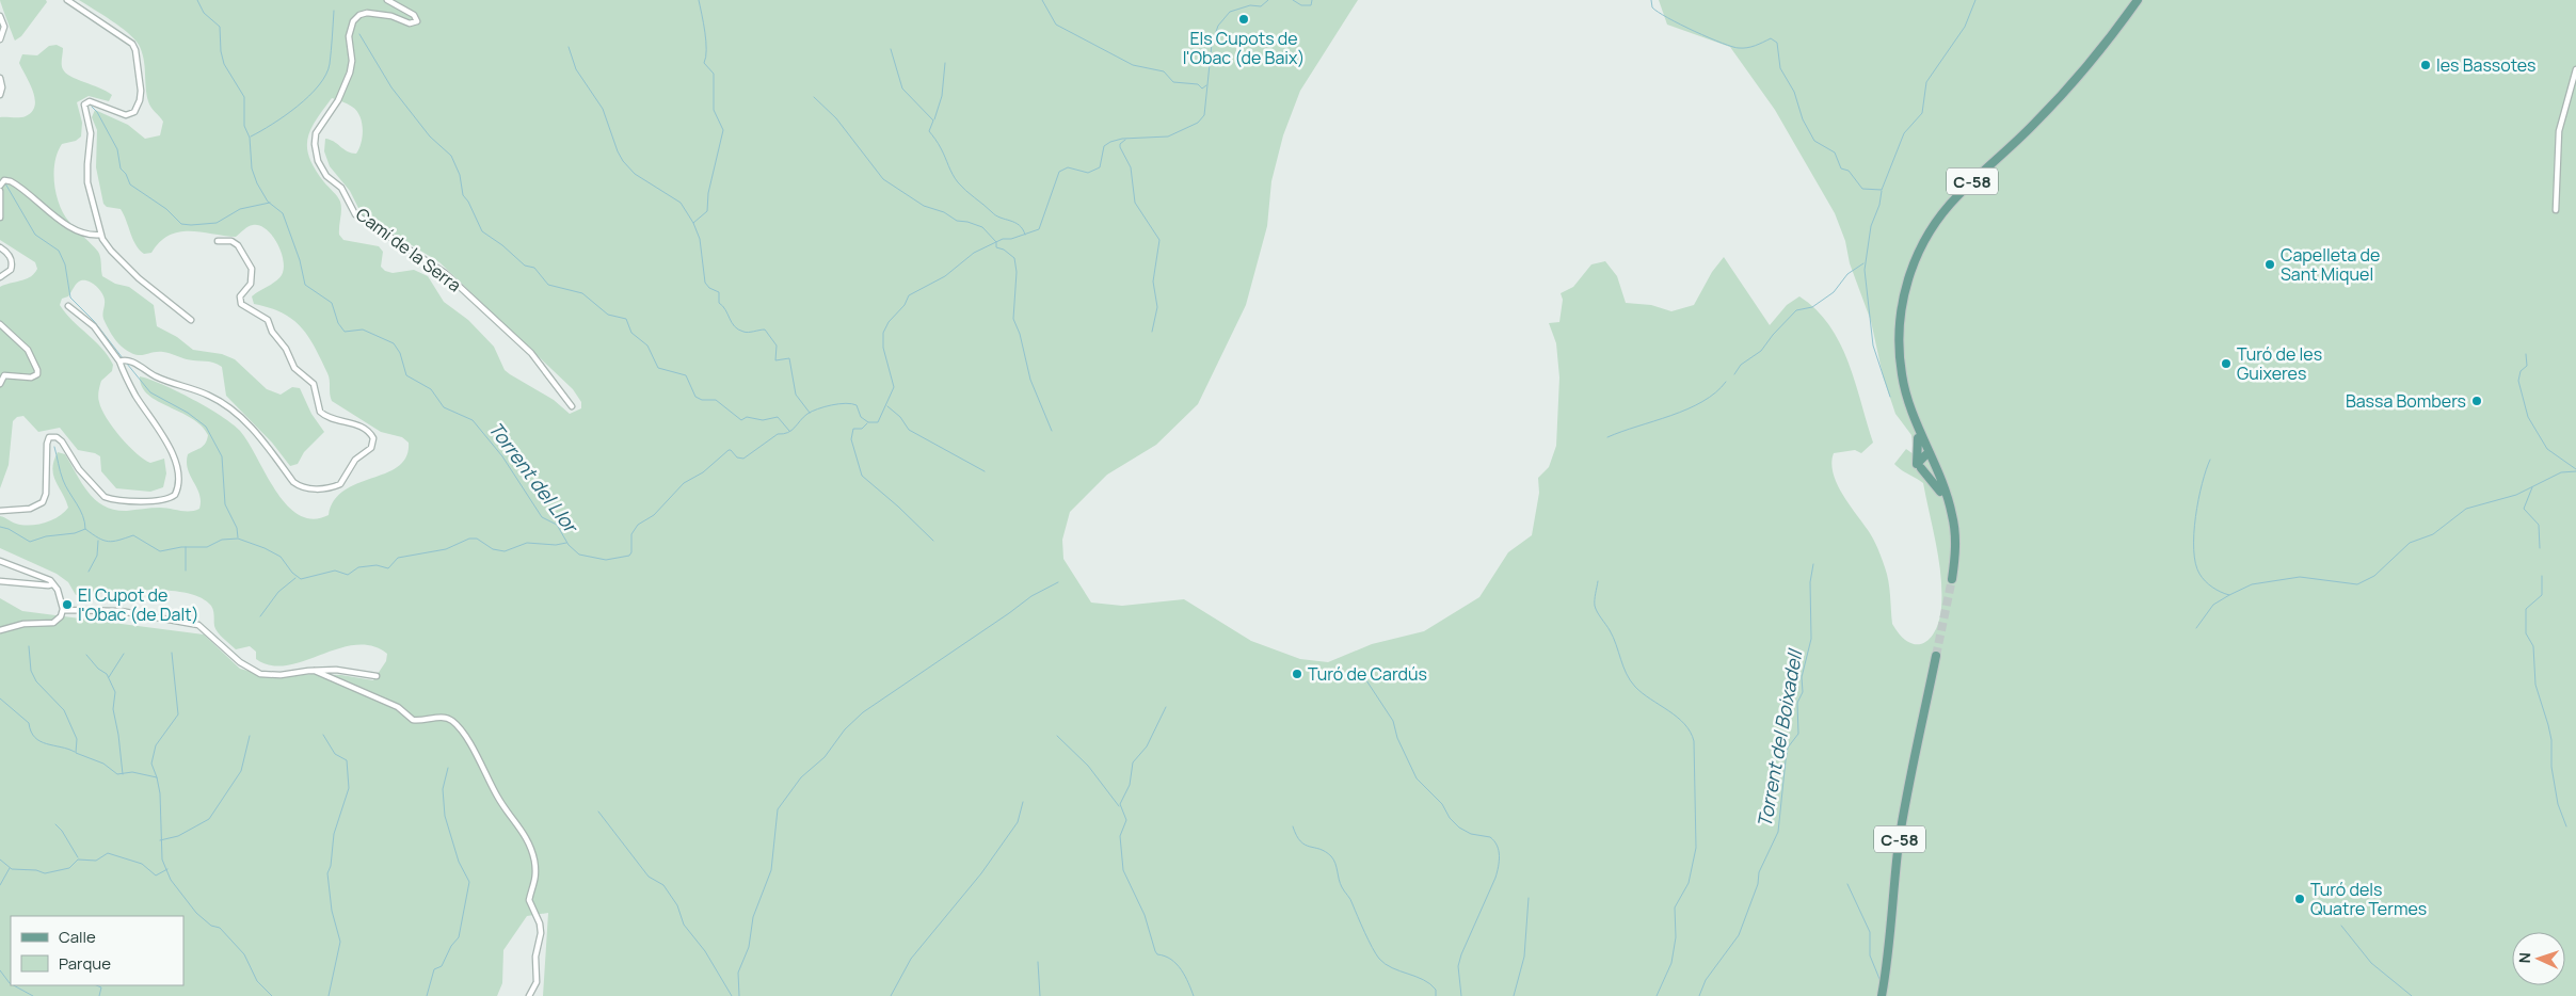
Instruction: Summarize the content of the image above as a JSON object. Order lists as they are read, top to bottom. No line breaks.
{"streets":{"main road":["C-58"],"street":["Camí de la Serra"]},"water":["Torrent del Llor","Torrent del Boixadell"],"places":["Els Cupots de l'Obac (de Baix)","les Bassotes","Capelleta de Sant Miquel","Turó de les Guixeres","Bassa Bombers","El Cupot de l'Obac (de Dalt)","Turó de Cardús","Turó dels Quatre Termes"],"legend":["Calle","Parque"],"north":"left"}
